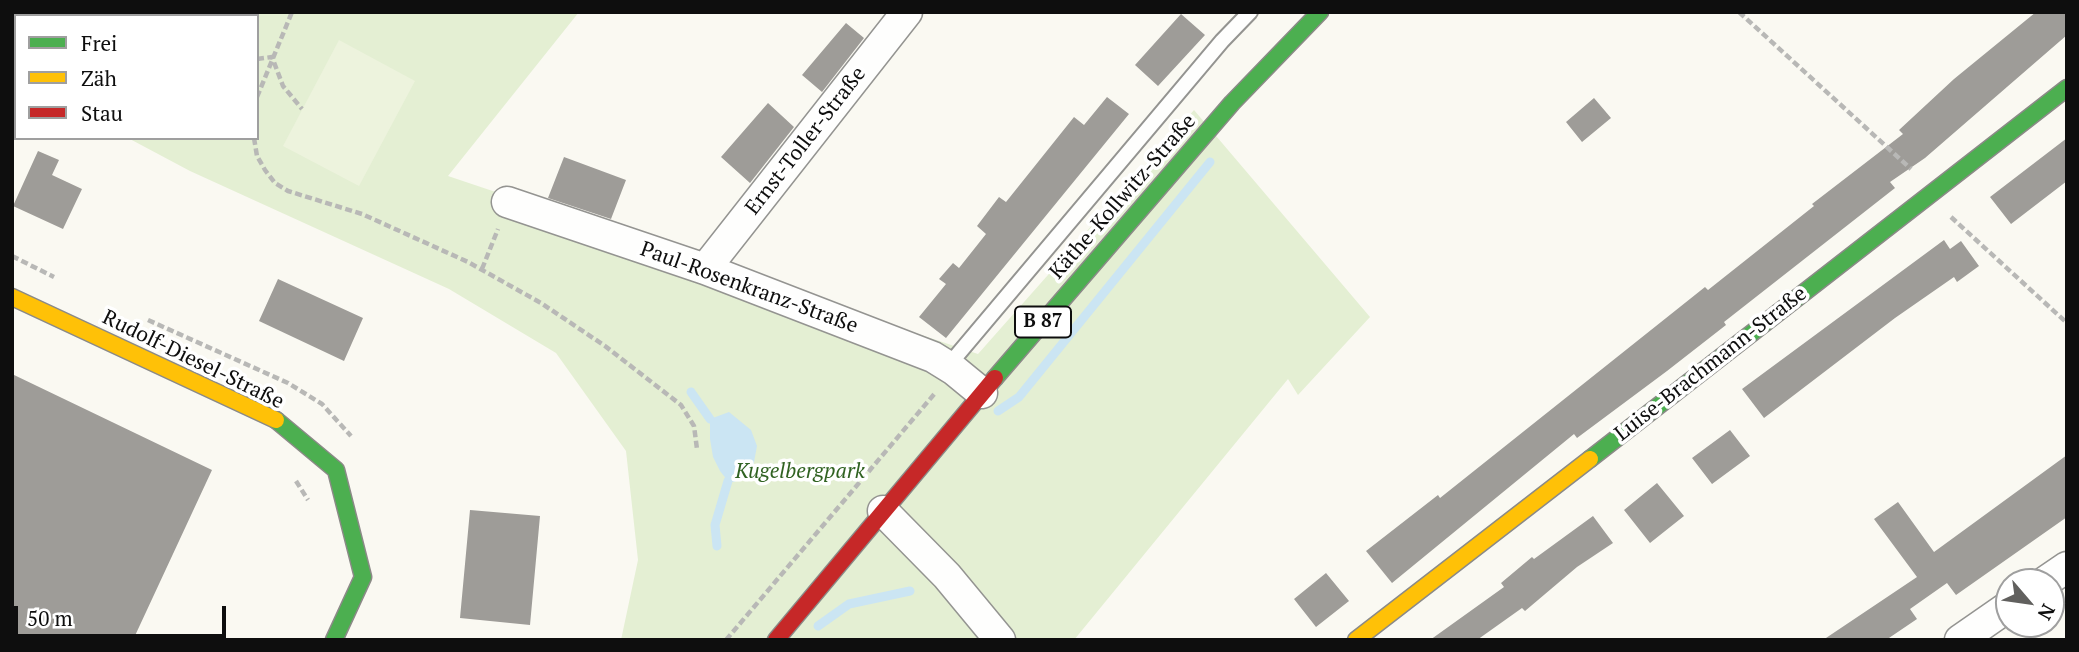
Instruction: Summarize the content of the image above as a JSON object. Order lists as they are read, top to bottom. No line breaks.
{"streets":{"street":["Ernst-Toller-Straße","Käthe-Kollwitz-Straße","Paul-Rosenkranz-Straße","B 87","Rudolf-Diesel-Straße","Luise-Brachmann-Straße"]},"crossings":[["Ernst-Toller-Straße","Paul-Rosenkranz-Straße"],["Käthe-Kollwitz-Straße","Paul-Rosenkranz-Straße"]],"parks":["Kugelbergpark"],"legend":["Frei","Zäh","Stau"],"scale_bar":"50 m","north":"bottom right"}
